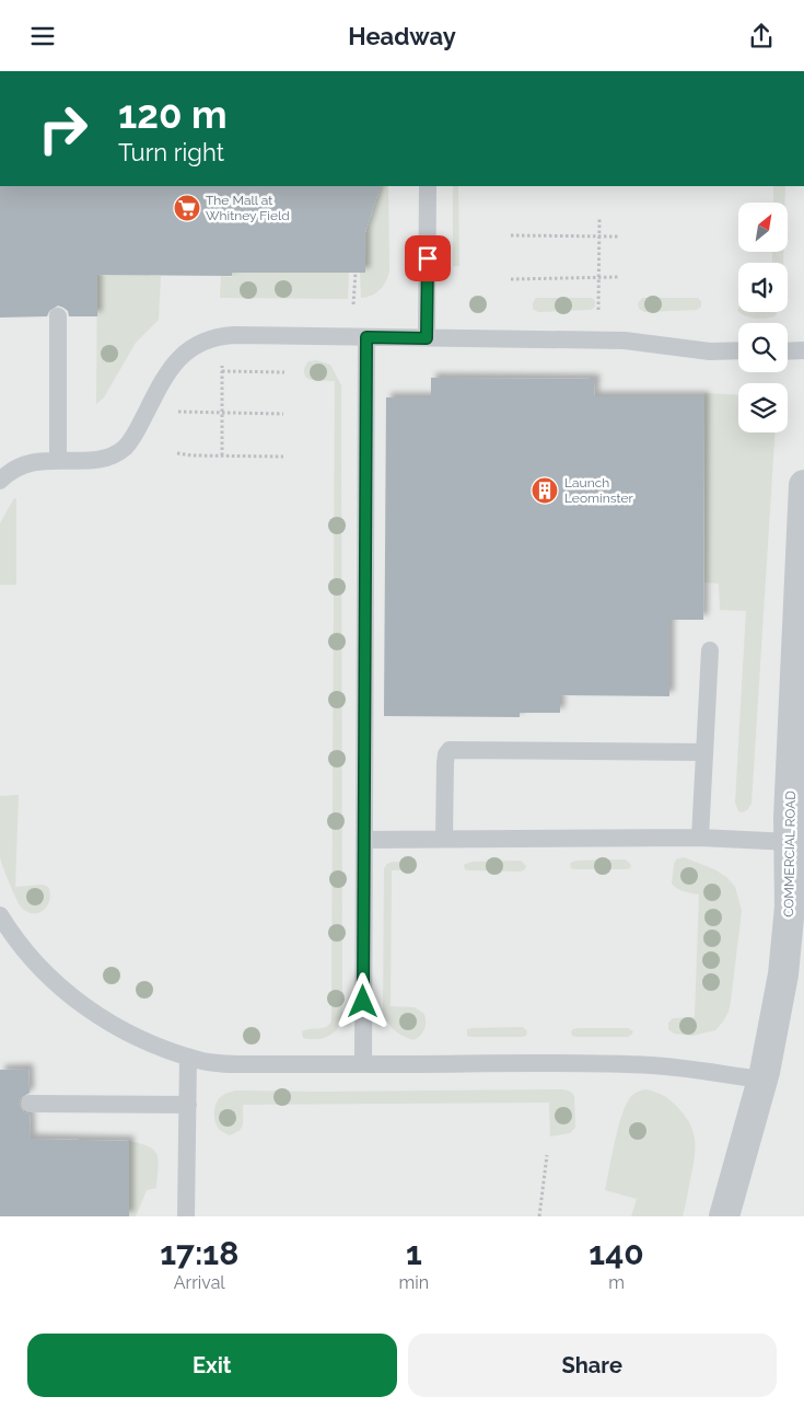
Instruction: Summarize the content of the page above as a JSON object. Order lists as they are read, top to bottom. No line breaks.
{"streets":{"street":["COMMERCIAL ROAD"]},"places":{"supermarket":["The Mall at Whitney Field"],"building":["Launch Leominster"]},"north":"top right","page":{"header":"Headway","turn":["120 m","Turn right"],"eta":["17:18","Arrival","1","min","140","m"],"buttons":["Exit","Share"]}}
